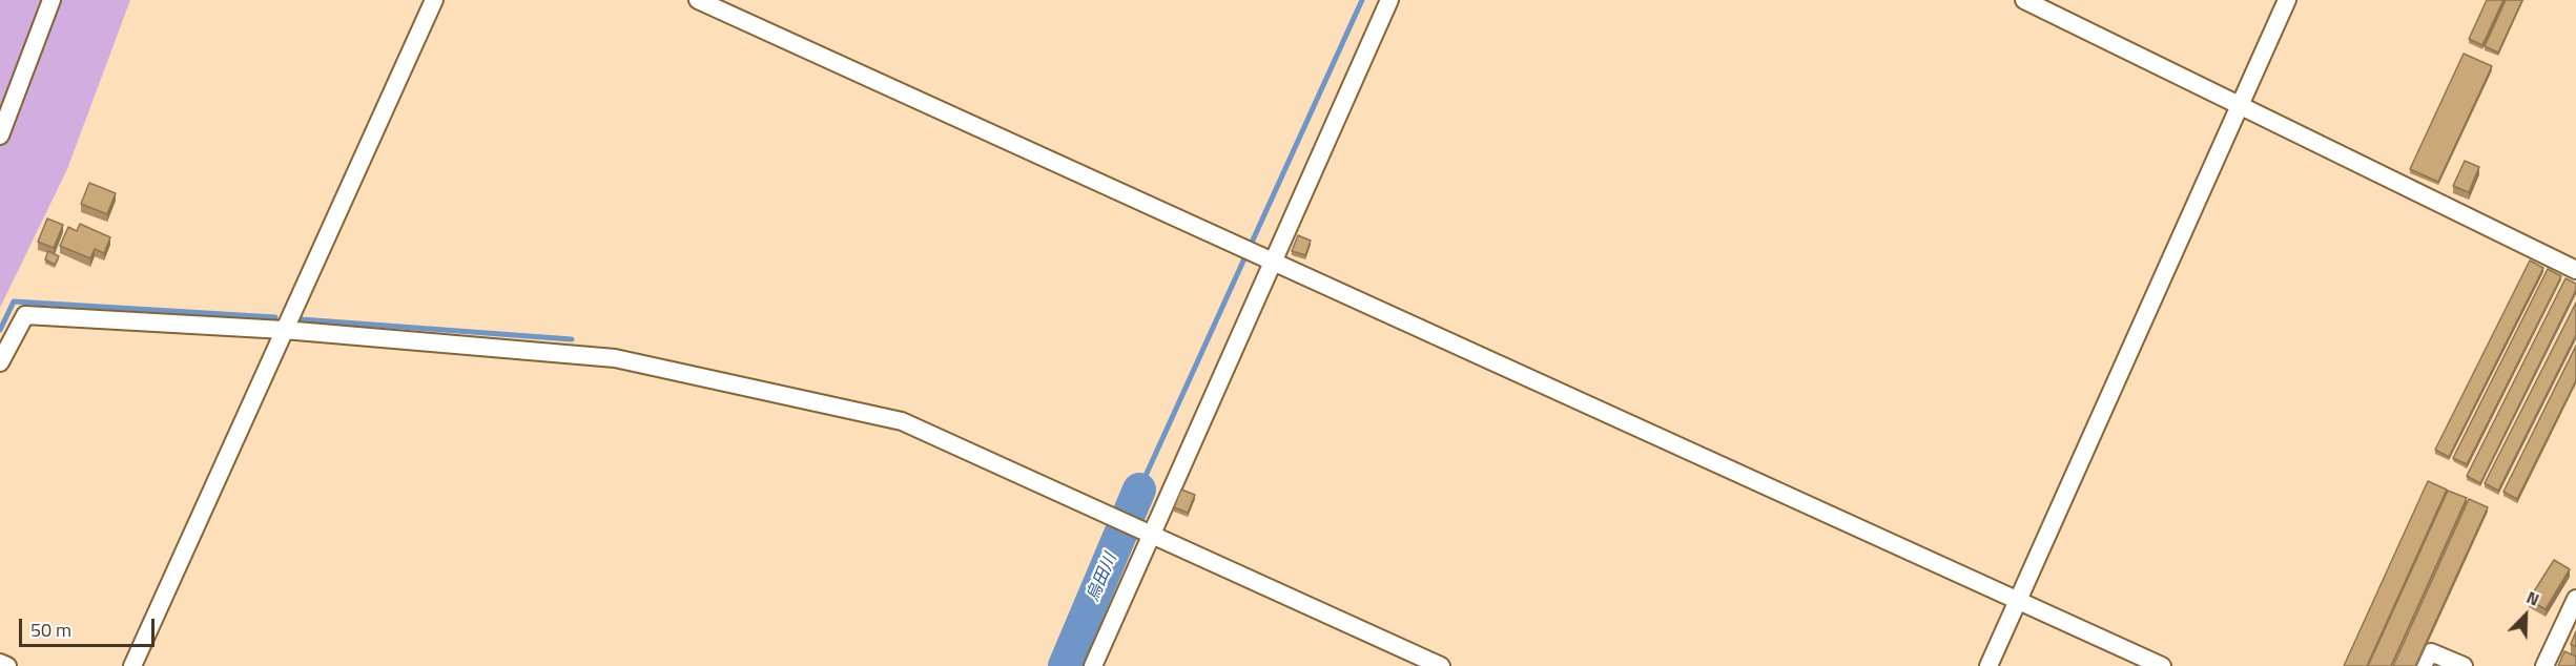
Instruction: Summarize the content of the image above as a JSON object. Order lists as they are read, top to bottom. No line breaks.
{"water":["烏田川"],"scale_bar":"50 m","north":"top right"}
